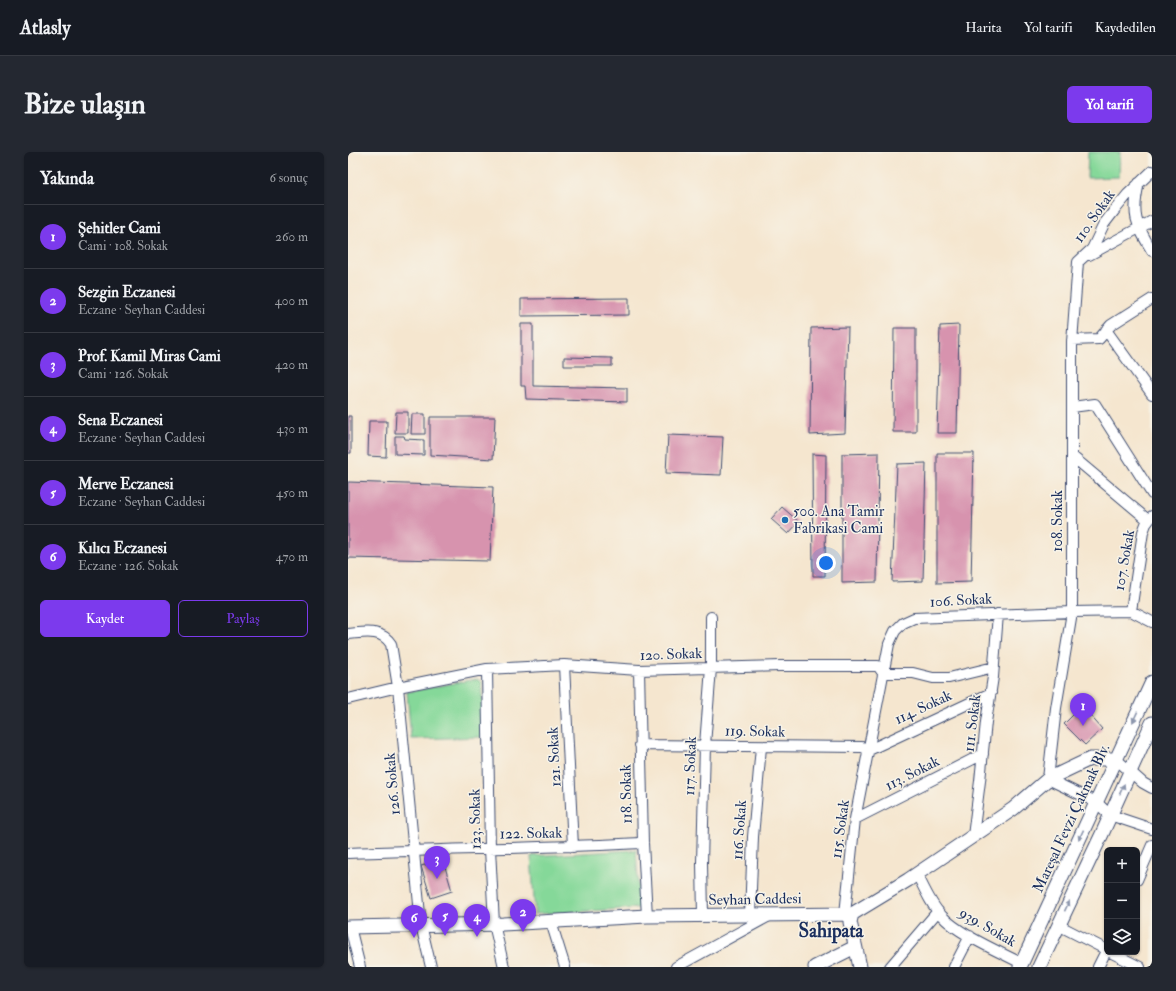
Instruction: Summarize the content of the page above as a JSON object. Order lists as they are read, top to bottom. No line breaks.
{"streets":{"main road":["Mareşal Fevzi Çakmak Blv.","Seyhan Caddesi"],"street":["110. Sokak","108. Sokak","107. Sokak","106. Sokak","120. Sokak","114. Sokak","111. Sokak","119. Sokak","121. Sokak","117. Sokak","113. Sokak","126. Sokak","118. Sokak","123. Sokak","115. Sokak","116. Sokak","122. Sokak","939. Sokak"]},"crossings":[["110. Sokak","108. Sokak"],["108. Sokak","106. Sokak"],["107. Sokak","106. Sokak"],["106. Sokak","120. Sokak"],["106. Sokak","114. Sokak"],["106. Sokak","111. Sokak"],["106. Sokak","119. Sokak"],["106. Sokak","115. Sokak"],["120. Sokak","111. Sokak"],["120. Sokak","121. Sokak"],["120. Sokak","117. Sokak"],["120. Sokak","126. Sokak"],["120. Sokak","118. Sokak"],["120. Sokak","123. Sokak"],["114. Sokak","111. Sokak"],["114. Sokak","119. Sokak"],["114. Sokak","115. Sokak"],["111. Sokak","113. Sokak"],["119. Sokak","117. Sokak"],["119. Sokak","118. Sokak"],["119. Sokak","115. Sokak"],["119. Sokak","116. Sokak"],["121. Sokak","122. Sokak"],["117. Sokak","Seyhan Caddesi"],["113. Sokak","115. Sokak"],["126. Sokak","122. Sokak"],["126. Sokak","Seyhan Caddesi"],["118. Sokak","122. Sokak"],["118. Sokak","Seyhan Caddesi"],["Mareşal Fevzi Çakmak Blv.","939. Sokak"],["123. Sokak","122. Sokak"],["123. Sokak","Seyhan Caddesi"],["115. Sokak","Seyhan Caddesi"],["116. Sokak","Seyhan Caddesi"]],"districts":["Sahipata"],"places":["500. Ana Tamir Fabrikasi Cami"],"page":{"header":"Atlasly","nav":["Harita","Yol tarifi","Kaydedilen"],"buttons":["Yol tarifi",["Kaydet","Paylaş"]],"title":"Bize ulaşın","heading":["Yakında","6 sonuç"],"list":[{"mark":"1","name":"Şehitler Cami","note":"Cami · 108. Sokak","value":"260 m"},{"mark":"2","name":"Sezgin Eczanesi","note":"Eczane · Seyhan Caddesi","value":"400 m"},{"mark":"3","name":"Prof. Kamil Miras Cami","note":"Cami · 126. Sokak","value":"420 m"},{"mark":"4","name":"Sena Eczanesi","note":"Eczane · Seyhan Caddesi","value":"430 m"},{"mark":"5","name":"Merve Eczanesi","note":"Eczane · Seyhan Caddesi","value":"450 m"},{"mark":"6","name":"Kılıcı Eczanesi","note":"Eczane · 126. Sokak","value":"470 m"}],"pins":["1","3","2","5","4","6"],"map_buttons":["+","−"]}}
